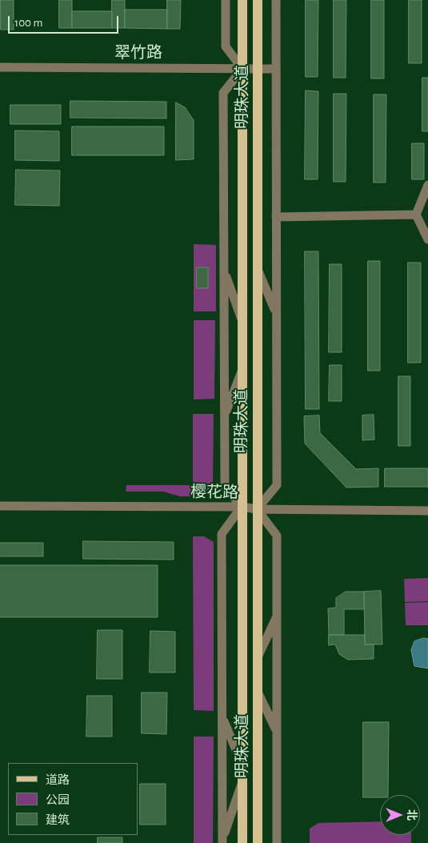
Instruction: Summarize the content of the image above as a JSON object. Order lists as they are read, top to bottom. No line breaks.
{"streets":{"main road":["明珠大道"],"street":["翠竹路","樱花路"]},"crossings":[["翠竹路","明珠大道"],["明珠大道","樱花路"]],"legend":["道路","公园","建筑"],"scale_bar":"100 m","north":"right"}
